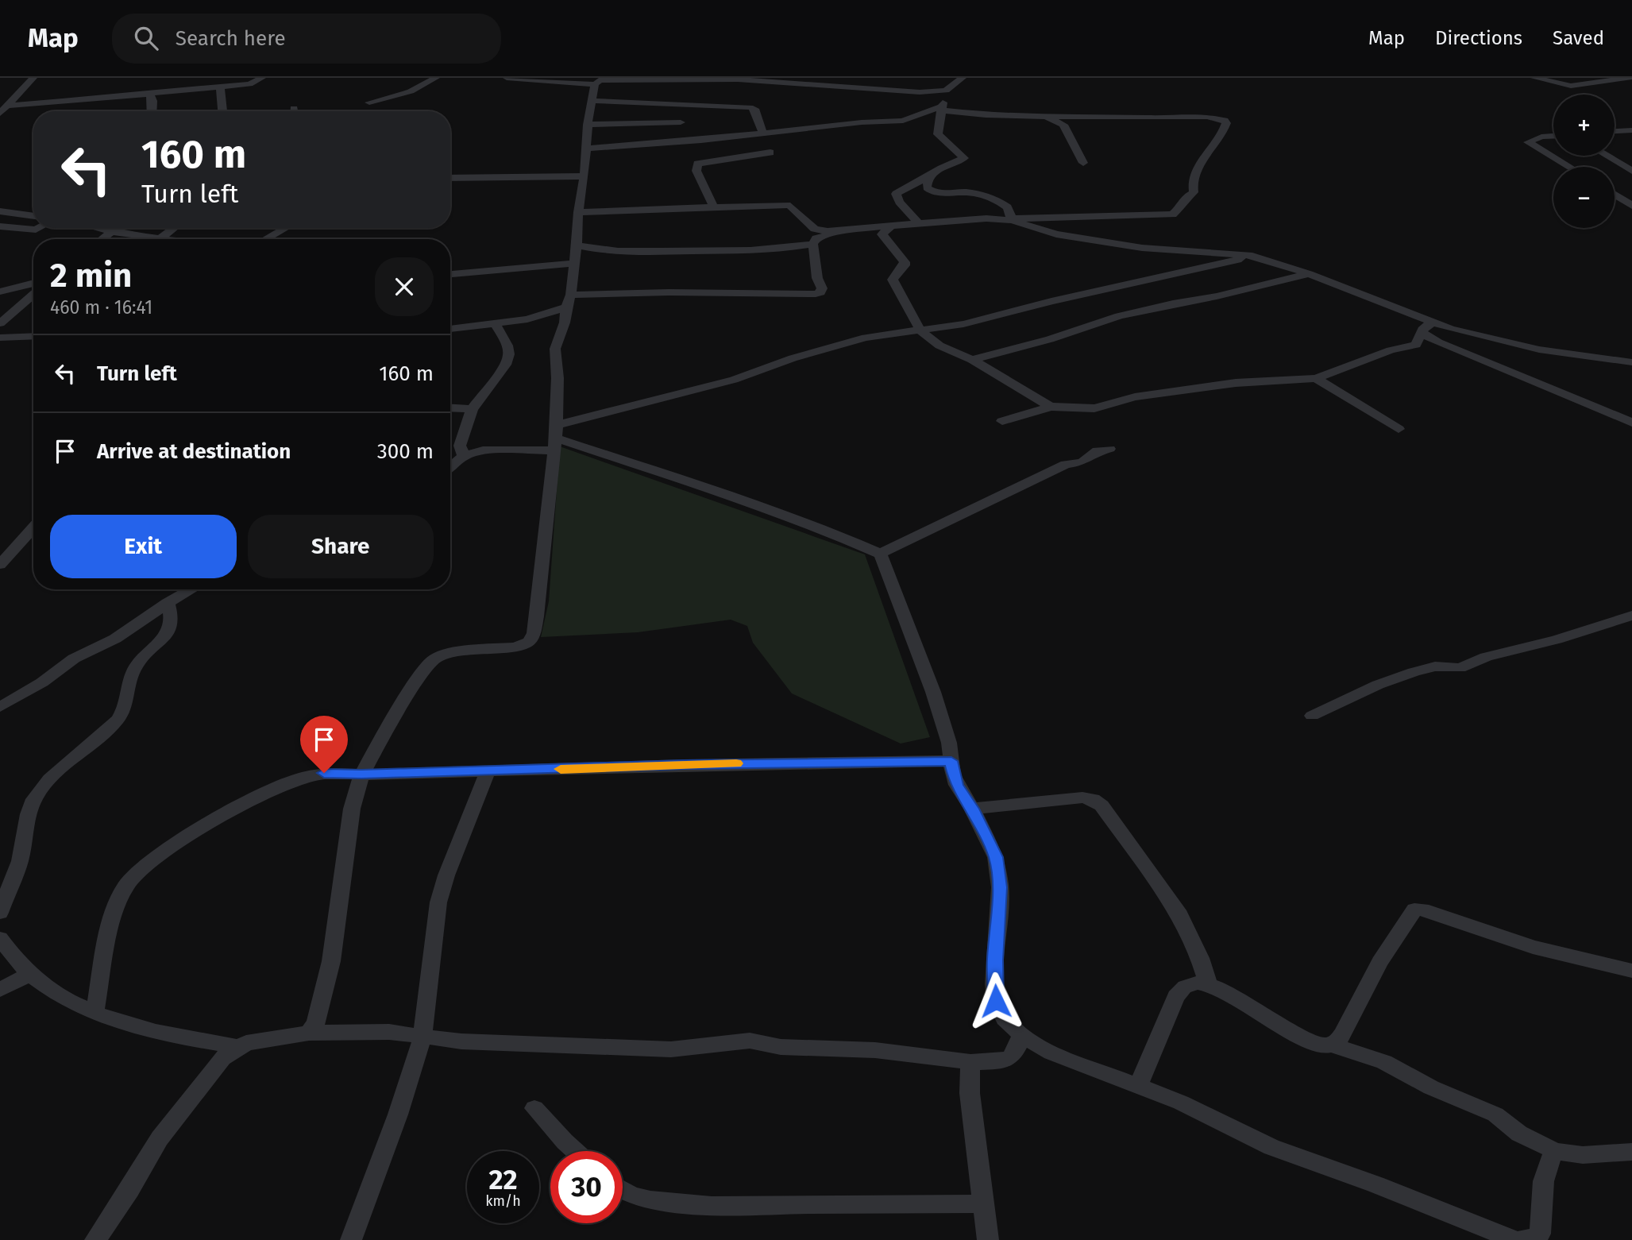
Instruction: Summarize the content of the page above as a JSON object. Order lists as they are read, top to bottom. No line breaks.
{"page":{"header":"Map","search":"Search here","nav":["Map","Directions","Saved"],"map_buttons":["+","−"],"turn":["160 m","Turn left"],"heading":["2 min","460 m · 16:41"],"list":[{"name":"Turn left","value":"160 m"},{"name":"Arrive at destination","value":"300 m"}],"buttons":["Exit","Share"],"speed":"22 km/h","limit":"30"}}
